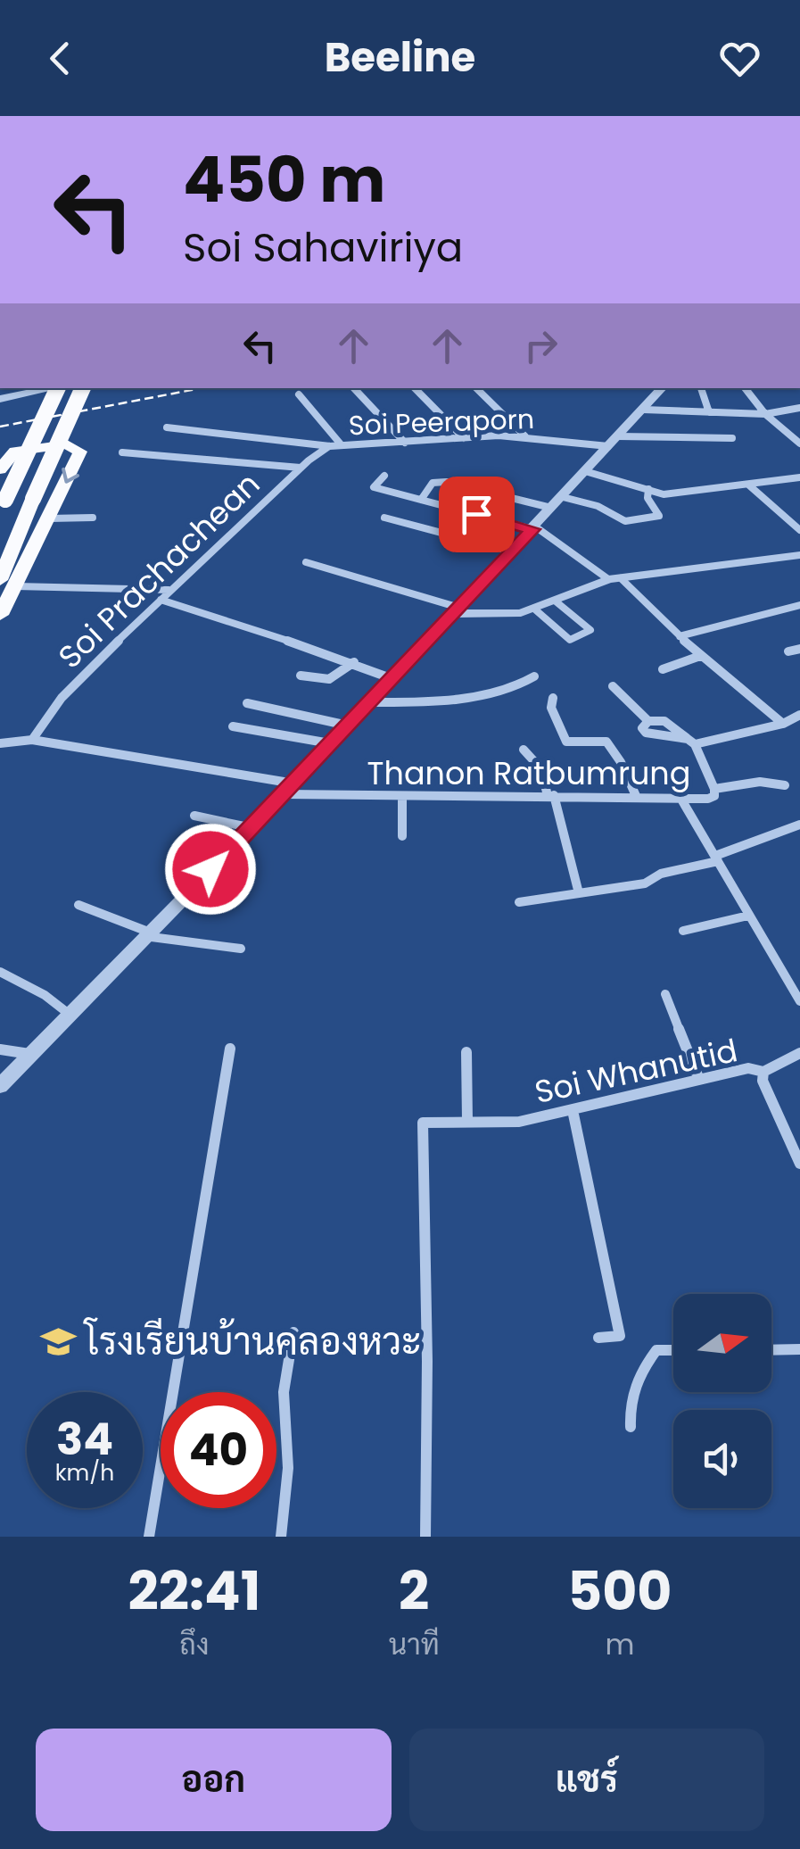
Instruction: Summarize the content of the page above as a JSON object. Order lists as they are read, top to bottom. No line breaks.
{"streets":{"street":["Soi Peeraporn","Soi Prachachean","Thanon Ratbumrung","Soi Whanutid"]},"crossings":[["Soi Peeraporn","Soi Prachachean"],["Soi Prachachean","Thanon Ratbumrung"]],"places":{"school or university":["โรงเรียนบ้านคลองหวะ"]},"north":"right","page":{"header":"Beeline","turn":["450 m","Soi Sahaviriya"],"speed":"34 km/h","limit":"40","eta":["22:41","ถึง","2","นาที","500","m"],"buttons":["ออก","แชร์"]}}
